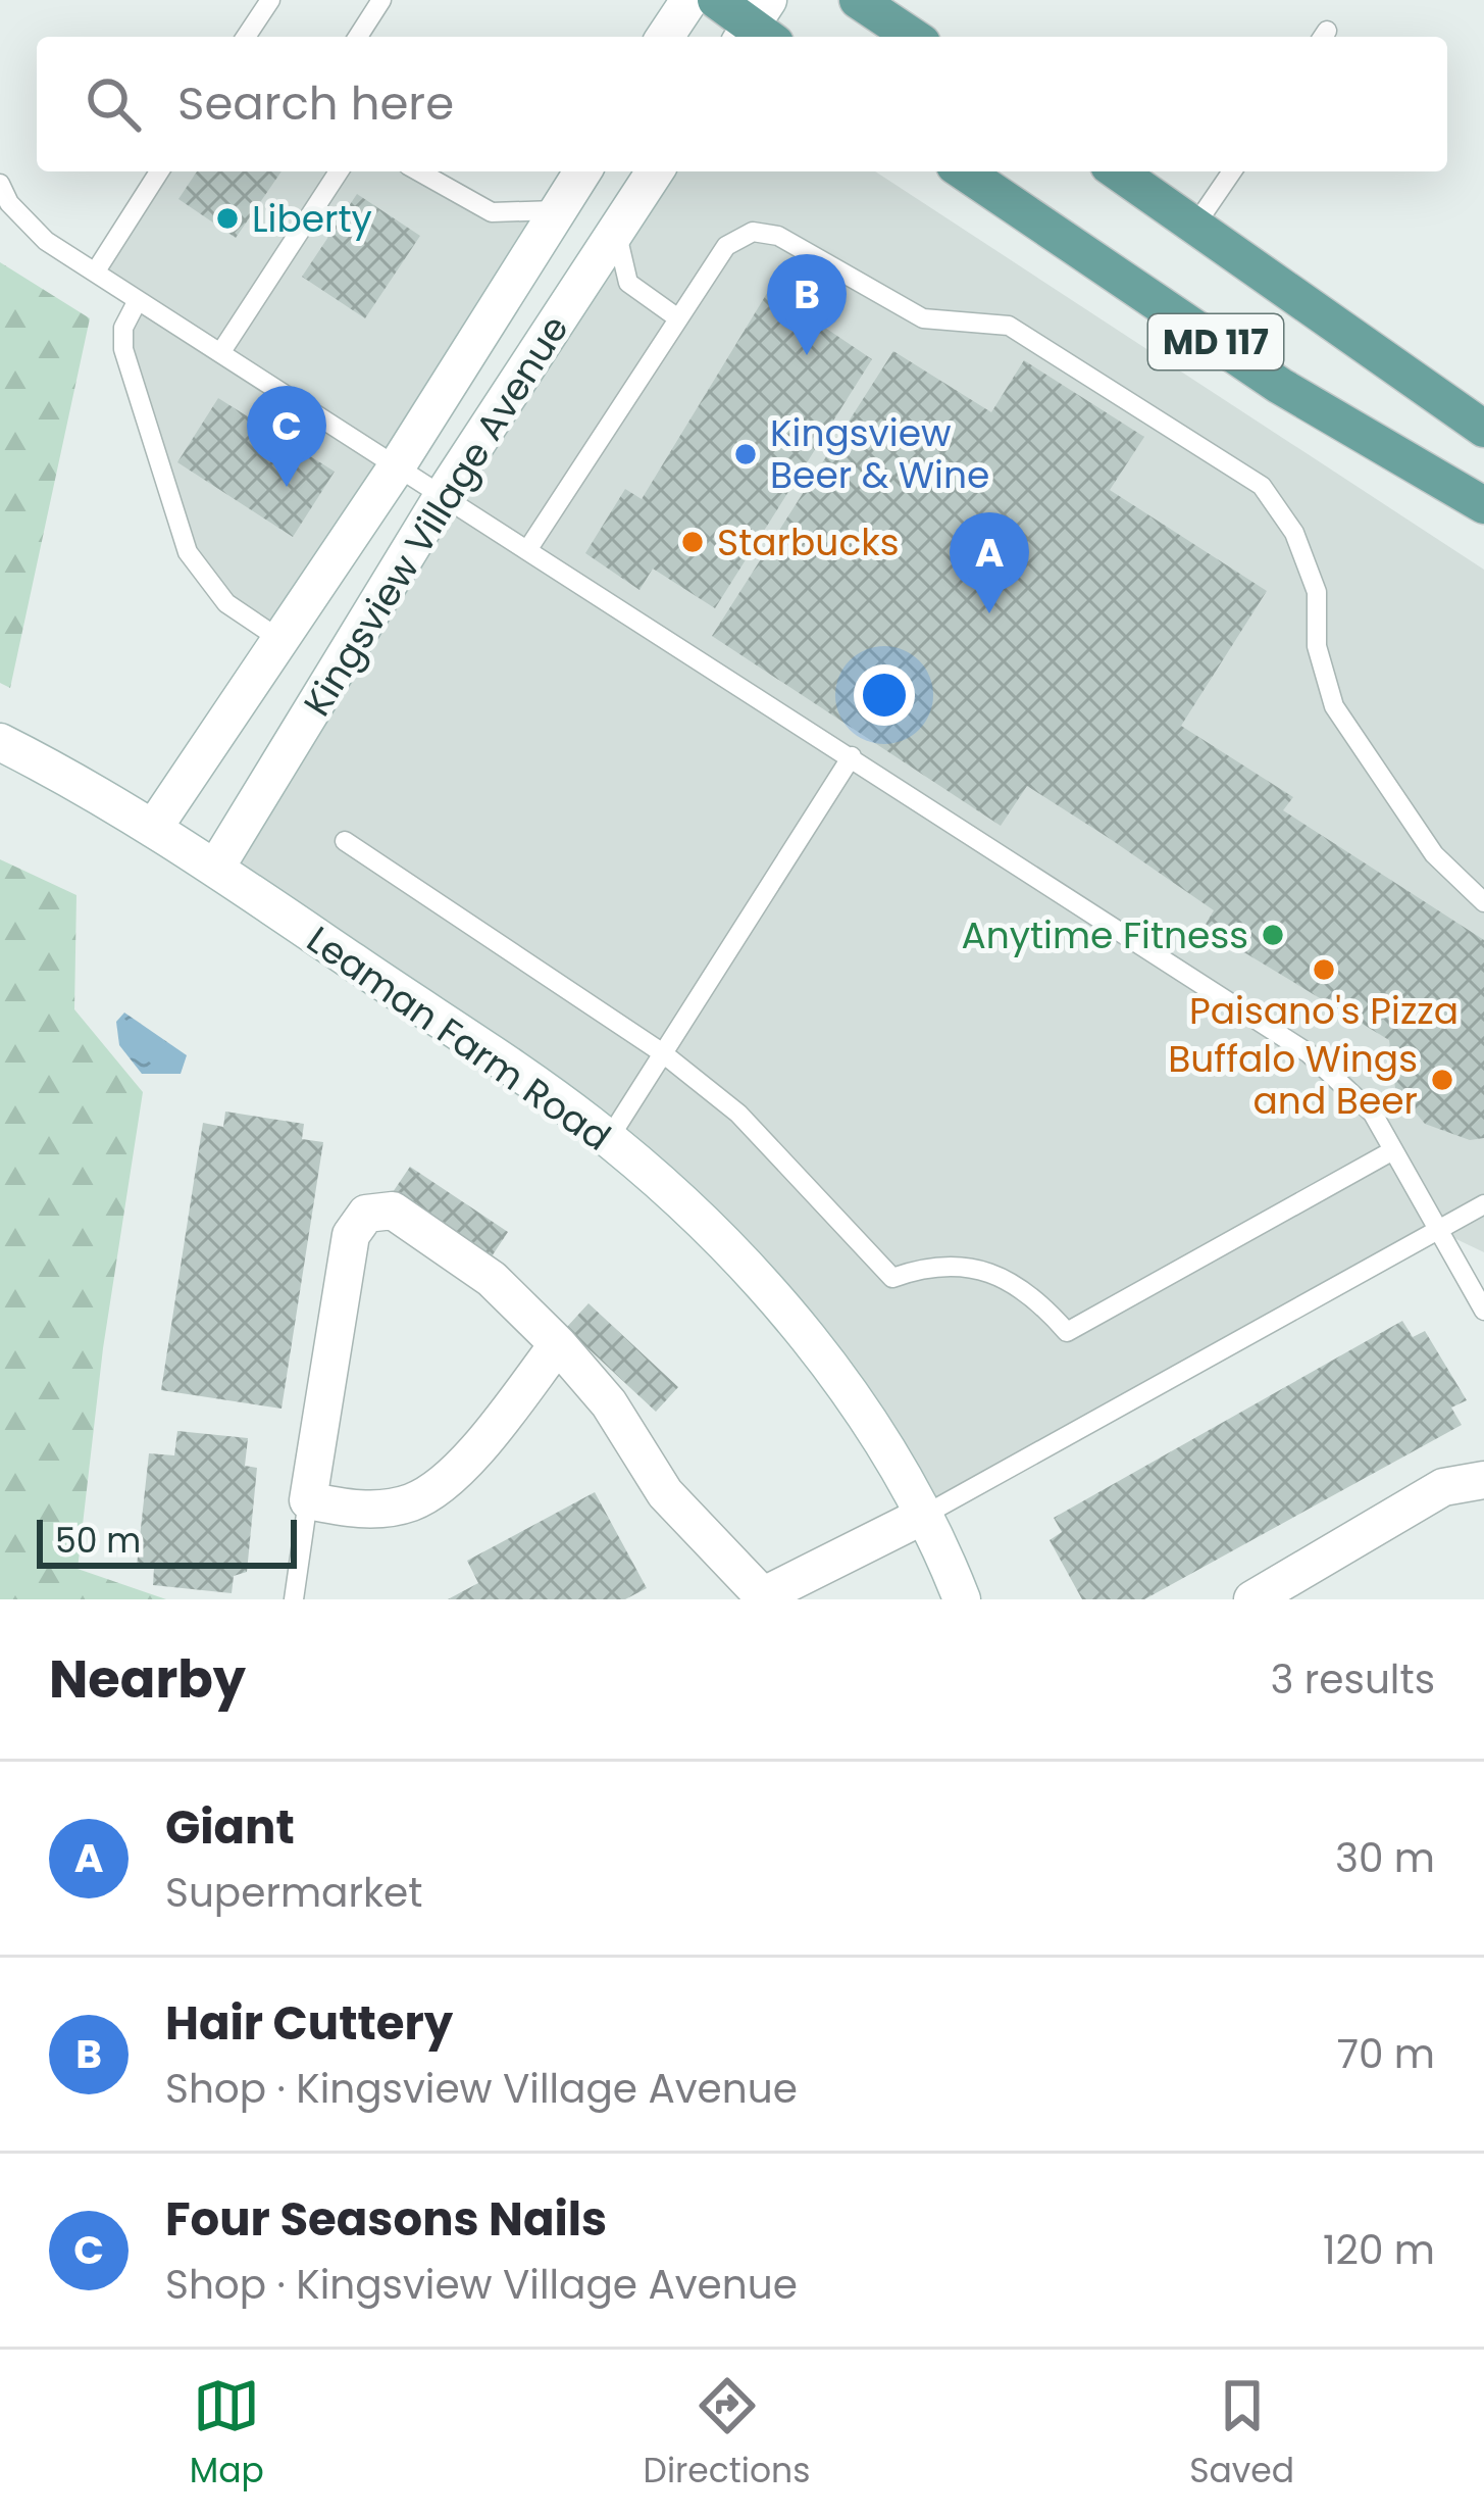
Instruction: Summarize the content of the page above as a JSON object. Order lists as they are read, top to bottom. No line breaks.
{"streets":{"main road":["MD 117"],"street":["Kingsview Village Avenue","Leaman Farm Road"]},"crossings":[["Kingsview Village Avenue","Leaman Farm Road"]],"places":["Liberty","Kingsview Beer & Wine","Starbucks","Anytime Fitness","Paisano's Pizza","Buffalo Wings and Beer"],"scale_bar":"50 m","page":{"search":"Search here","pins":["B","C","A"],"scale":"50 m","heading":["Nearby","3 results"],"list":[{"mark":"A","name":"Giant","note":"Supermarket","value":"30 m"},{"mark":"B","name":"Hair Cuttery","note":"Shop · Kingsview Village Avenue","value":"70 m"},{"mark":"C","name":"Four Seasons Nails","note":"Shop · Kingsview Village Avenue","value":"120 m"}],"nav":["Map","Directions","Saved"]}}
